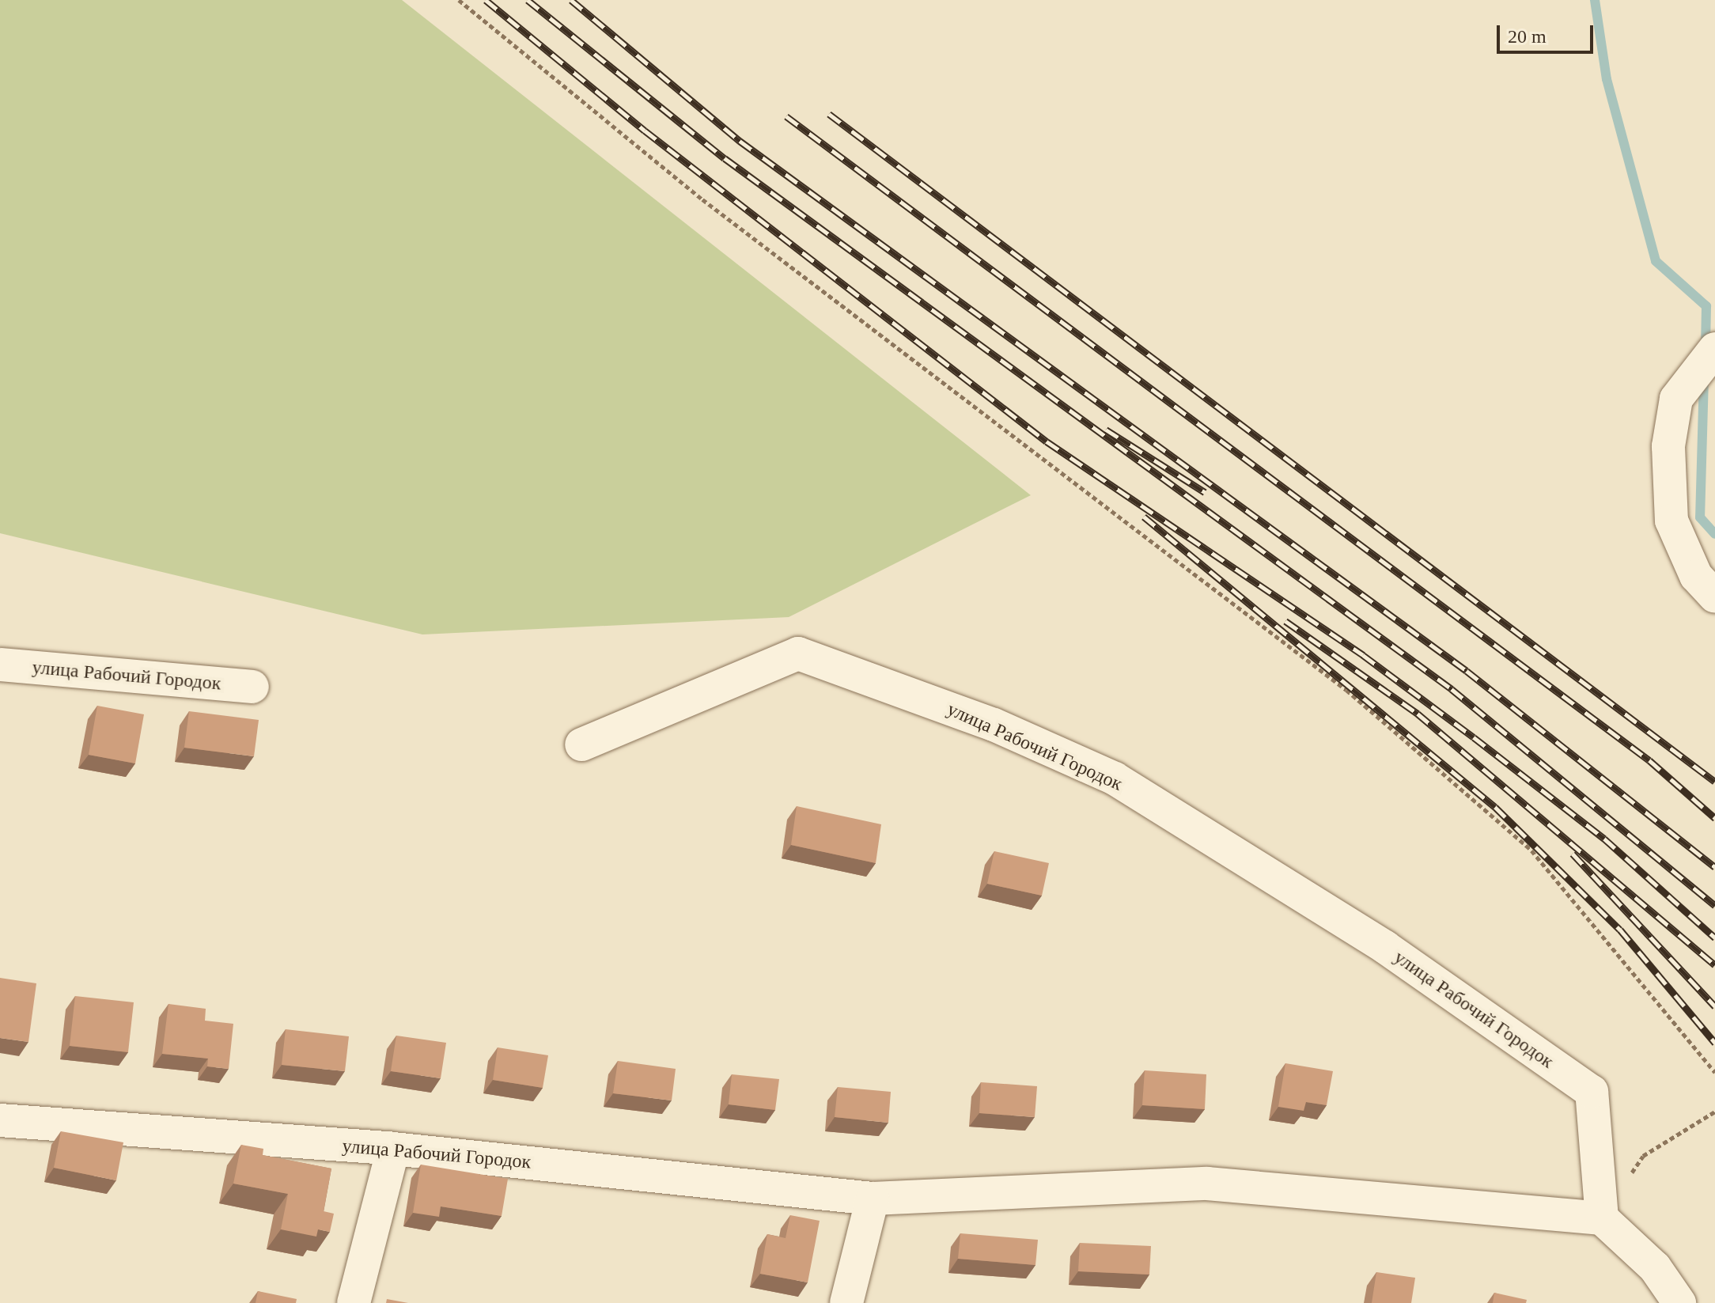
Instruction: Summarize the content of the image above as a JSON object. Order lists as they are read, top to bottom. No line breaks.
{"streets":{"street":["улица Рабочий Городок"]},"scale_bar":"20 m"}
